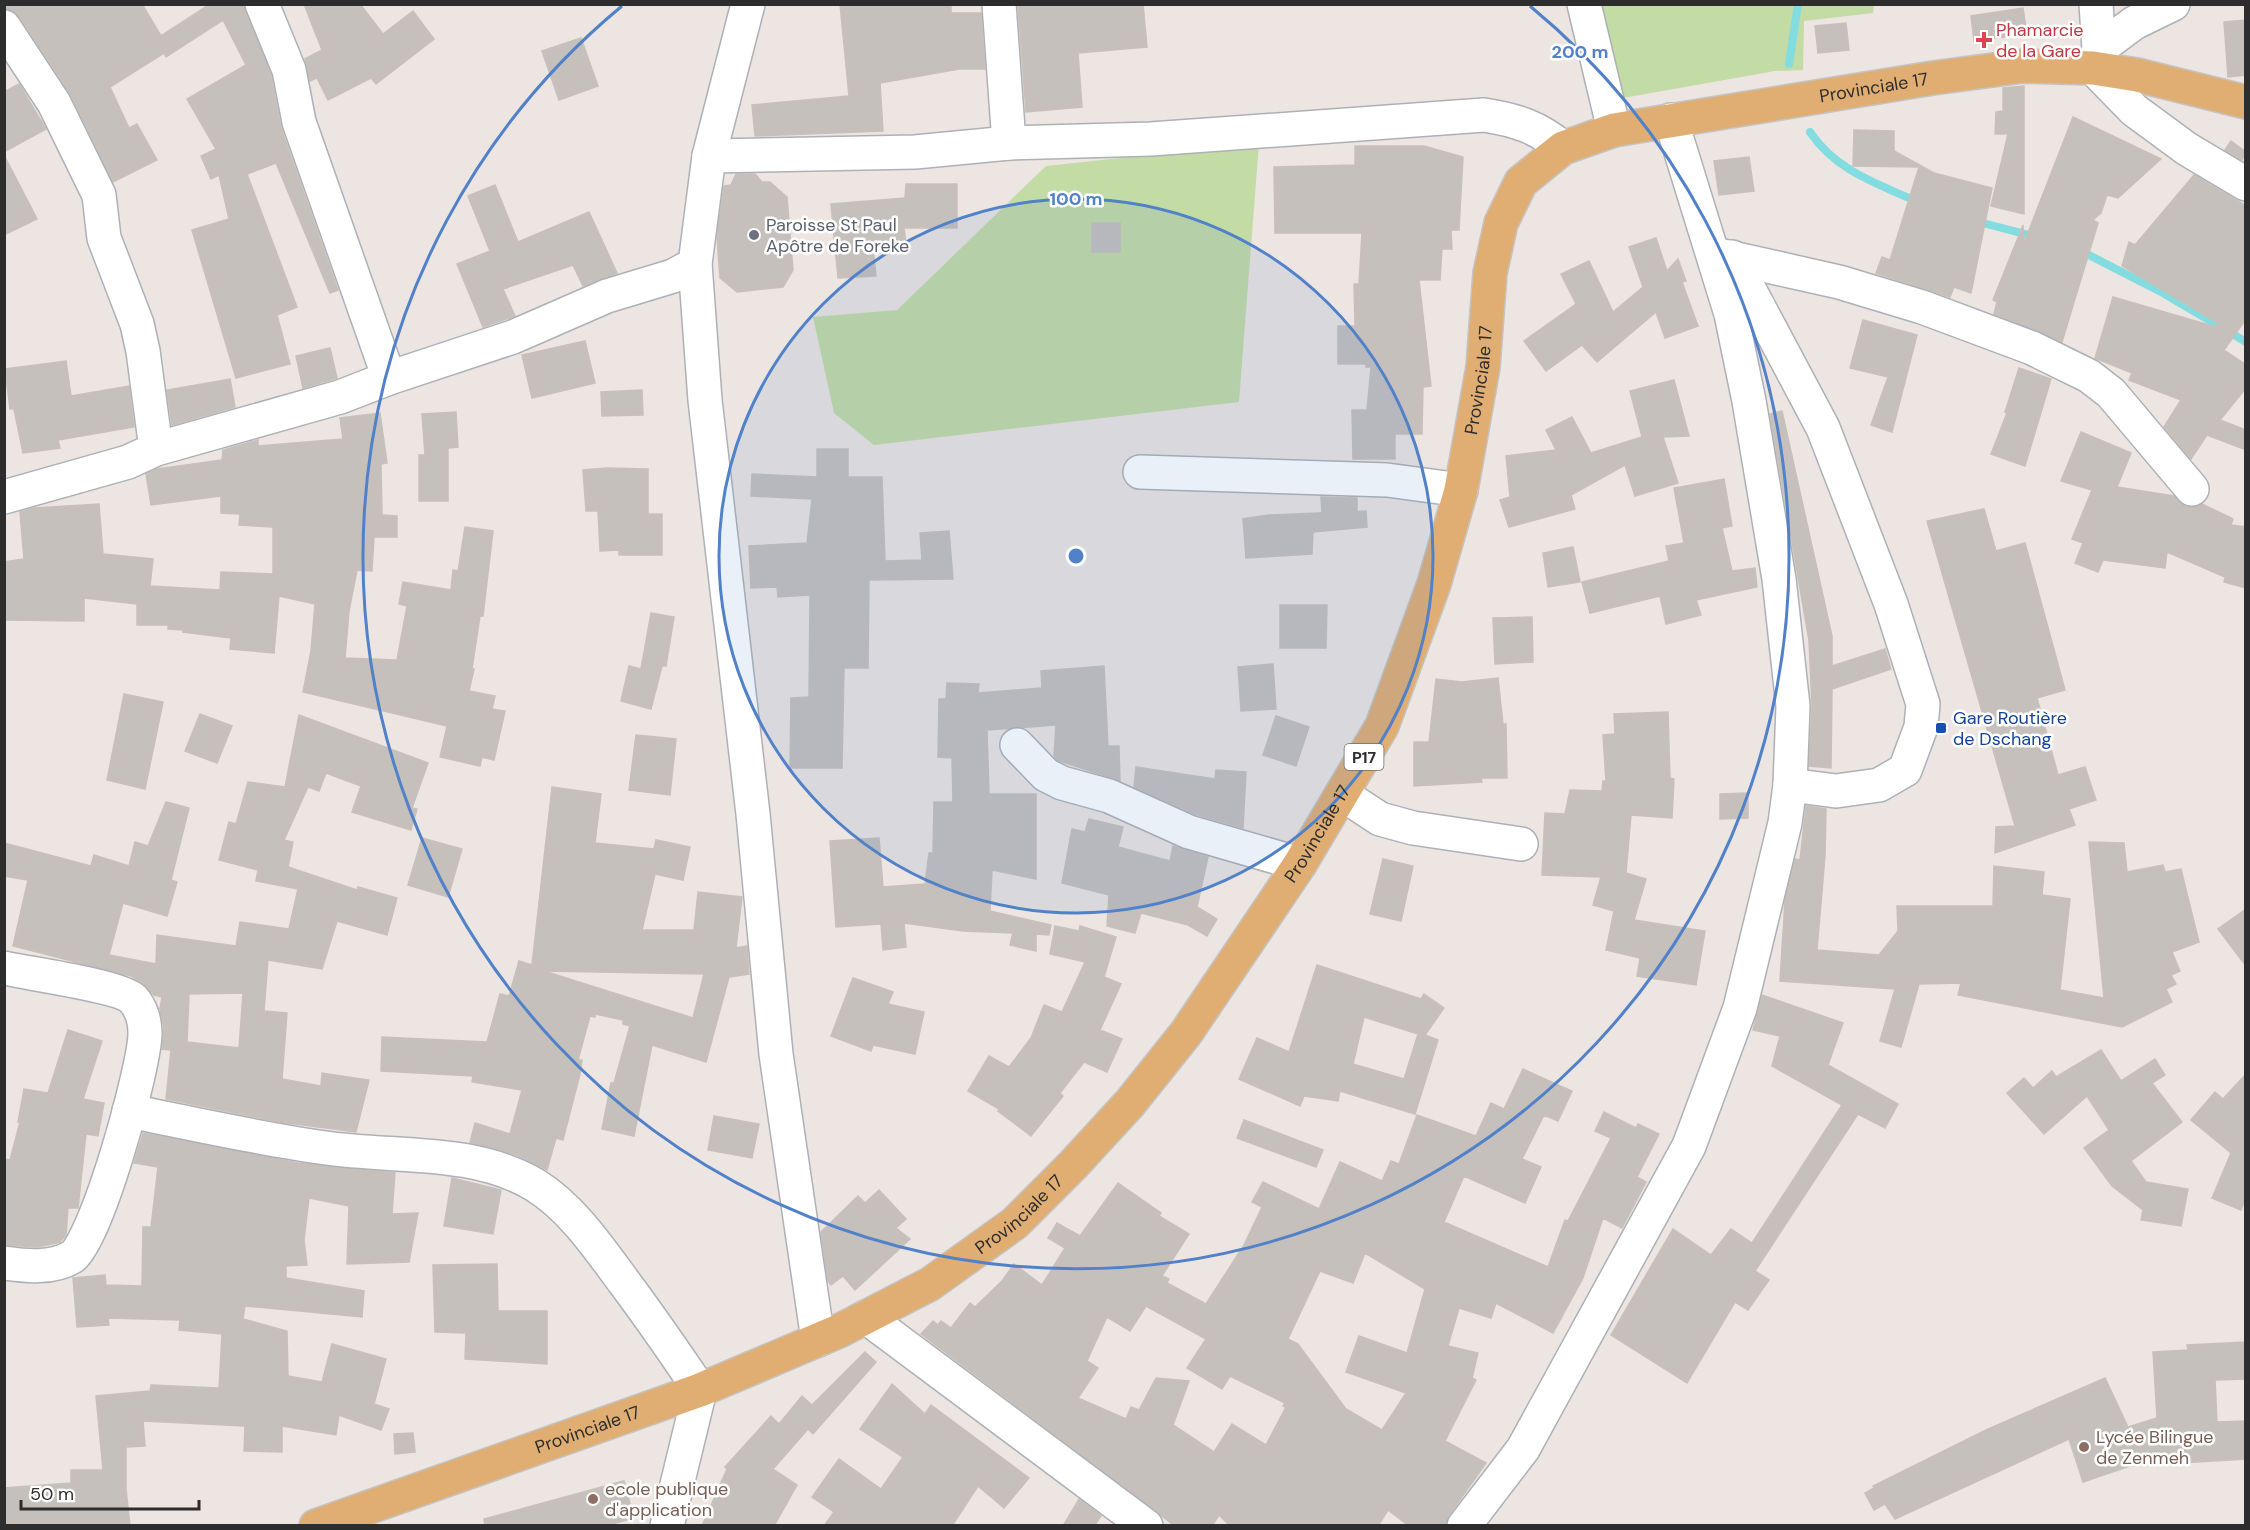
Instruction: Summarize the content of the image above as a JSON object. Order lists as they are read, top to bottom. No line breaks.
{"streets":{"main road":["Provinciale 17","P17"]},"places":{"health":["Phamarcie de la Gare"],"other":["Paroisse St Paul Apôtre de Foreke","Lycée Bilingue de Zenmeh","ecole publique d'application"],"transit":["Gare Routière de Dschang"]},"scale_bar":"50 m","rings":["200 m","100 m"]}
